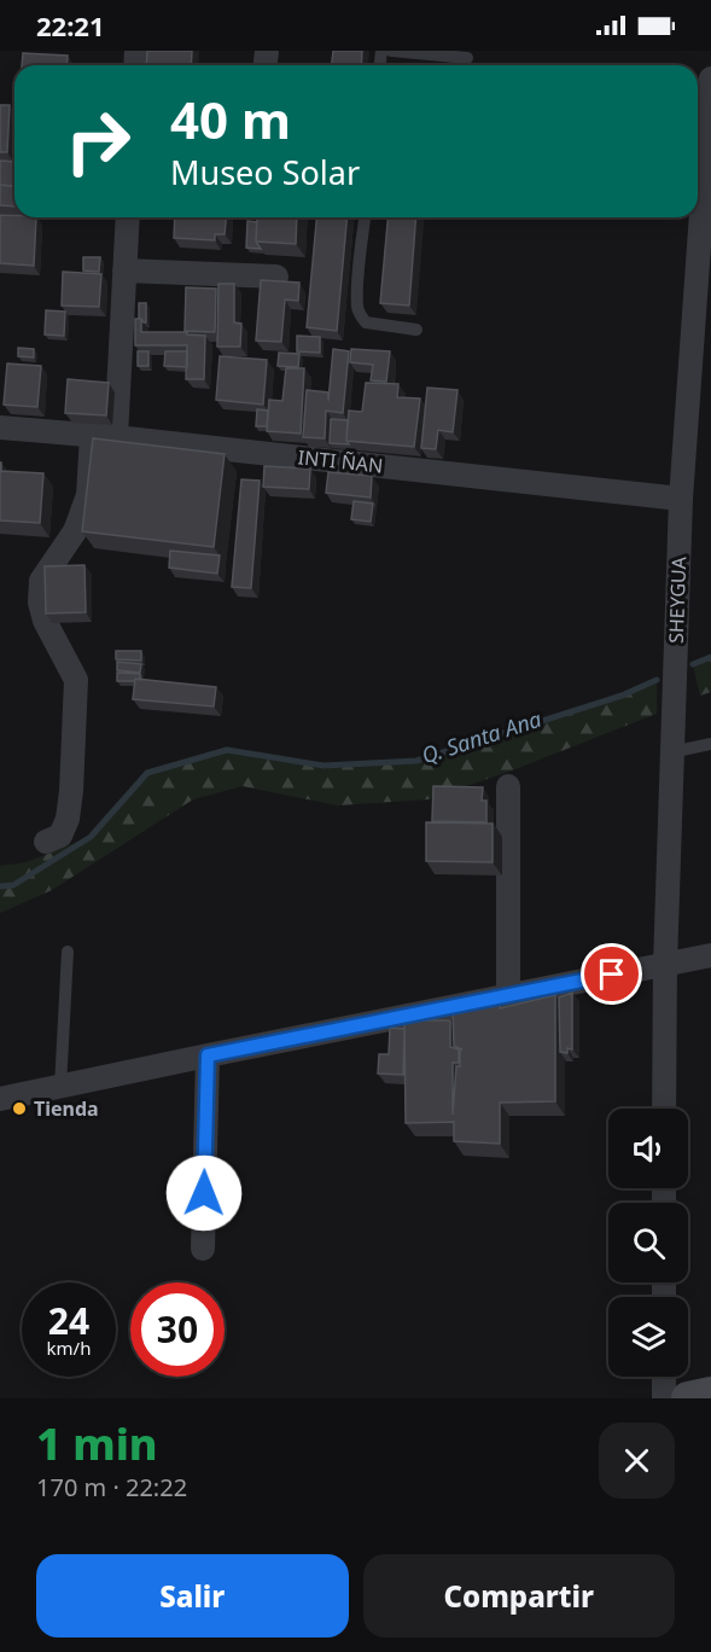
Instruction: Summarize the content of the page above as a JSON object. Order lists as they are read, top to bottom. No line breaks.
{"streets":{"street":["INTI ÑAN","SHEYGUA"]},"crossings":[["INTI ÑAN","SHEYGUA"]],"water":["Q. Santa Ana"],"places":["Tienda"],"page":{"status":"22:21","turn":["40 m","Museo Solar"],"speed":"24 km/h","limit":"30","heading":["1 min","170 m · 22:22"],"buttons":["Salir","Compartir"]}}
